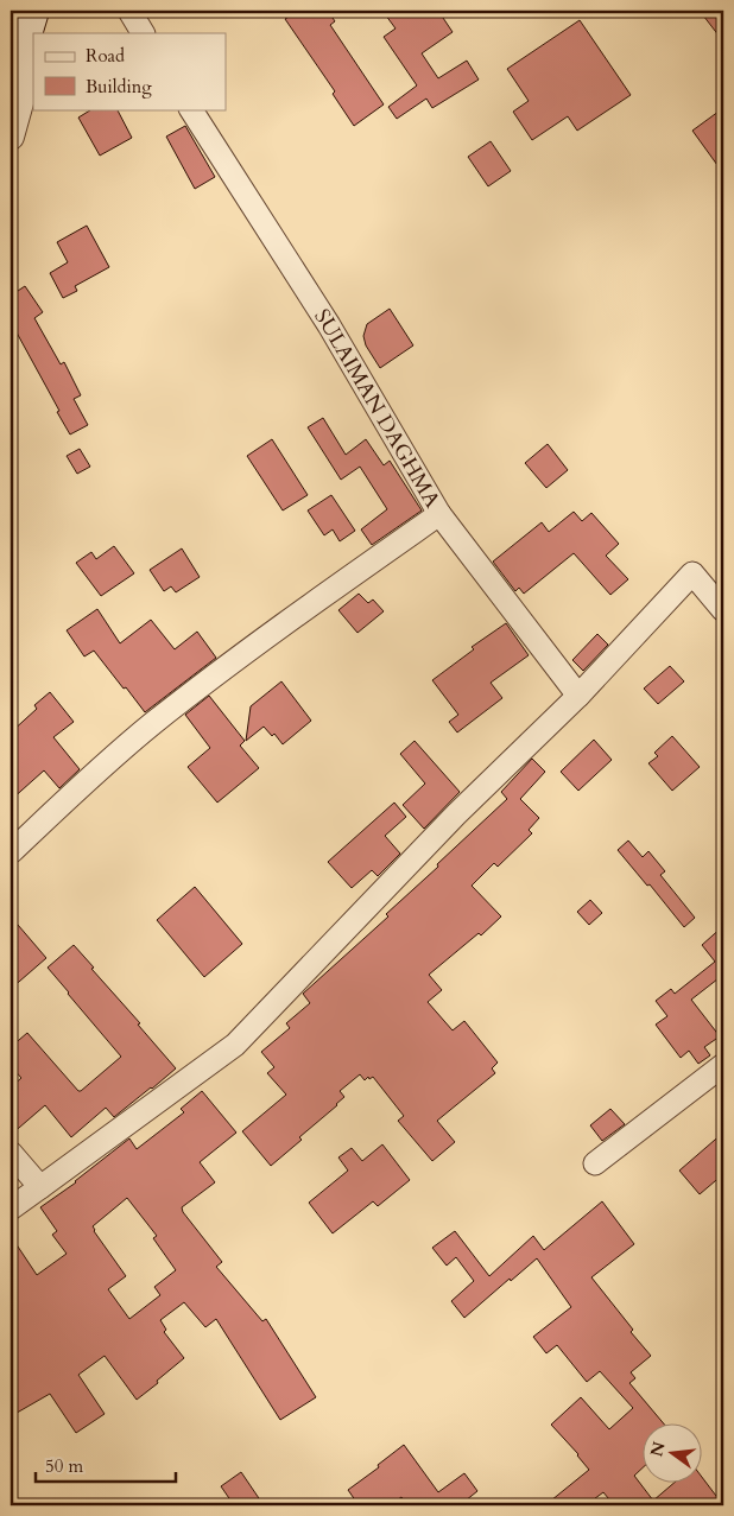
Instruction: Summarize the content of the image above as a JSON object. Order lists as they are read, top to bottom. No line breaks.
{"streets":{"street":["SULAIMAN DAGHMA"]},"legend":["Road","Building"],"scale_bar":"50 m","north":"left"}
